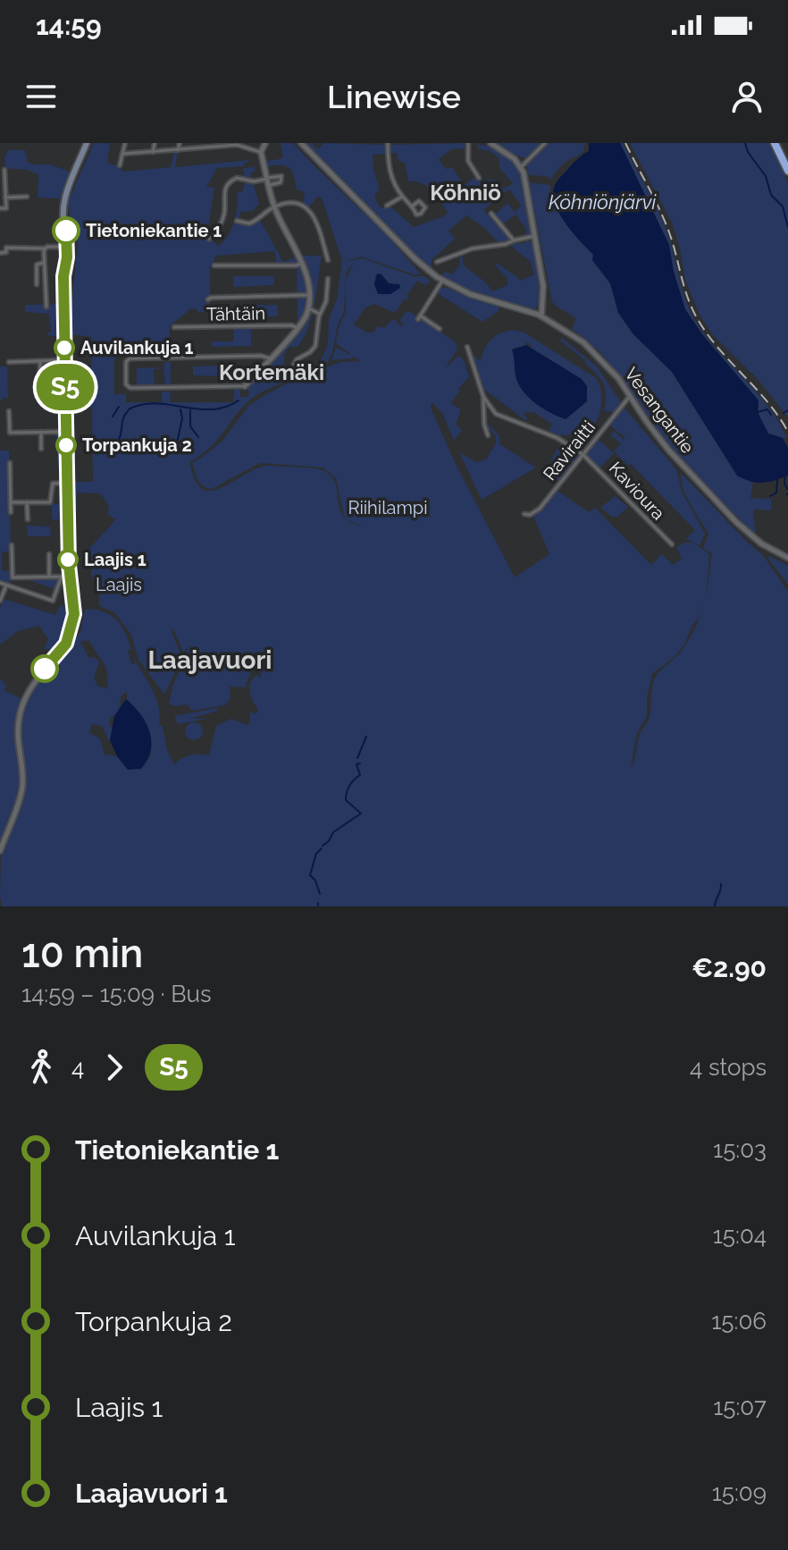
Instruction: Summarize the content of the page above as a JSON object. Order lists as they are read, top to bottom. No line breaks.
{"streets":{"street":["Tähtäin","Vesangantie","Raviraitti","Kavioura"]},"crossings":[["Vesangantie","Raviraitti"],["Raviraitti","Kavioura"]],"districts":["Köhniö","Kortemäki","Laajavuori"],"water":["Köhniönjärvi"],"parks":["Riihilampi","Laajis"],"places":["Tietoniekantie 1","Auvilankuja 1","Torpankuja 2","Laajis 1"],"lines":["bus line S5"],"page":{"status":"14:59","header":"Linewise","on_map":"S5","heading":["10 min","14:59 – 15:09 · Bus","€2.90"],"legs":["4","S5","4 stops"],"list":[{"name":"Tietoniekantie 1","value":"15:03"},{"name":"Auvilankuja 1","value":"15:04"},{"name":"Torpankuja 2","value":"15:06"},{"name":"Laajis 1","value":"15:07"},{"name":"Laajavuori 1","value":"15:09"}]}}
